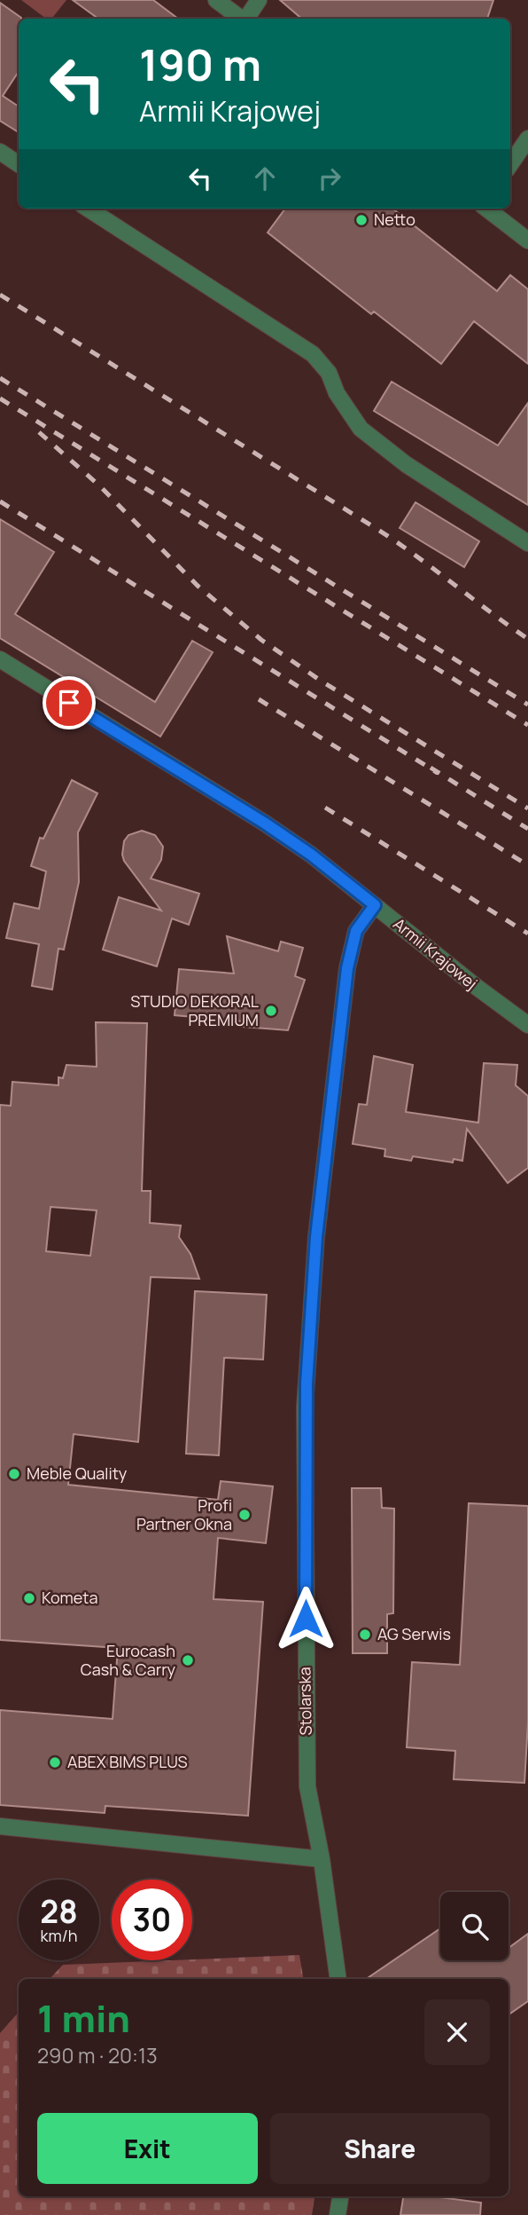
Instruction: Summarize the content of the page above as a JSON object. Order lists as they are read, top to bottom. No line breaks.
{"streets":{"street":["Armii Krajowej","Stolarska"]},"crossings":[["Armii Krajowej","Stolarska"]],"places":["Netto","STUDIO DEKORAL PREMIUM","Meble Quality","Profi Partner Okna","Kometa","AG Serwis","Eurocash Cash & Carry","ABEX BIMS PLUS"],"page":{"turn":["190 m","Armii Krajowej"],"speed":"28 km/h","limit":"30","heading":["1 min","290 m · 20:13"],"buttons":["Exit","Share"]}}
